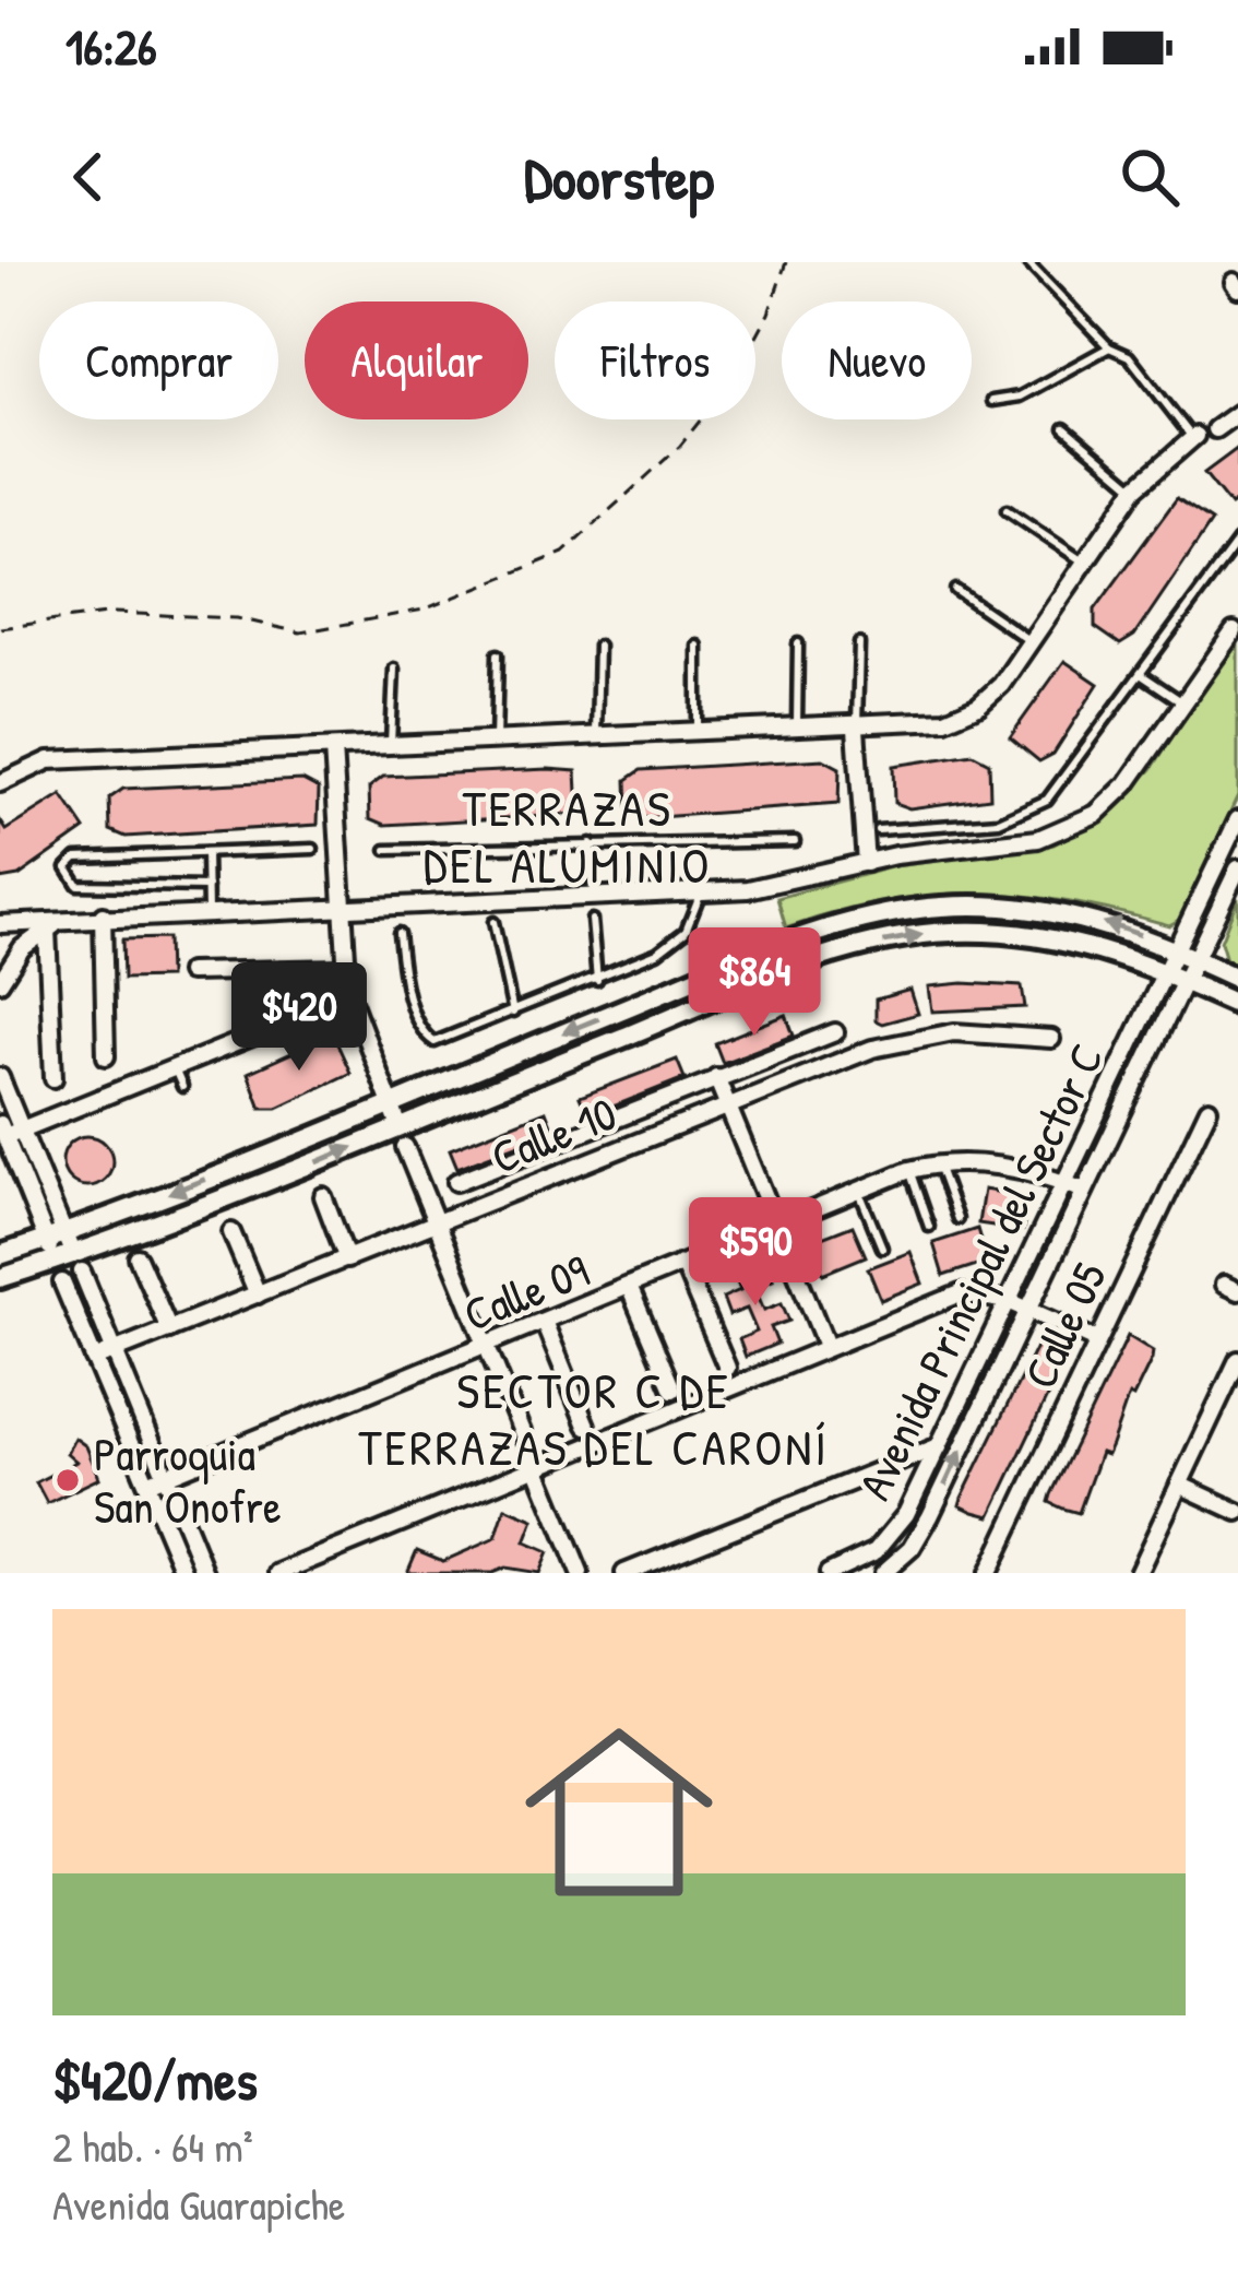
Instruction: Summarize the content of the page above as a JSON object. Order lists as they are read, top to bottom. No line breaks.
{"streets":{"street":["Calle 10","Avenida Principal del Sector C","Calle 09","Calle 05"]},"crossings":[["Avenida Principal del Sector C","Calle 09"]],"districts":["TERRAZAS DEL ALUMINIO","SECTOR C DE TERRAZAS DEL CARONÍ"],"places":["Parroquia San Onofre"],"page":{"status":"16:26","header":"Doorstep","chip":["Comprar","Alquilar","Filtros","Nuevo"],"price":["$864","$420","$590"],"list":[{"name":"$420/mes","note":"2 hab. · 64 m² · Avenida Guarapiche"}]}}
